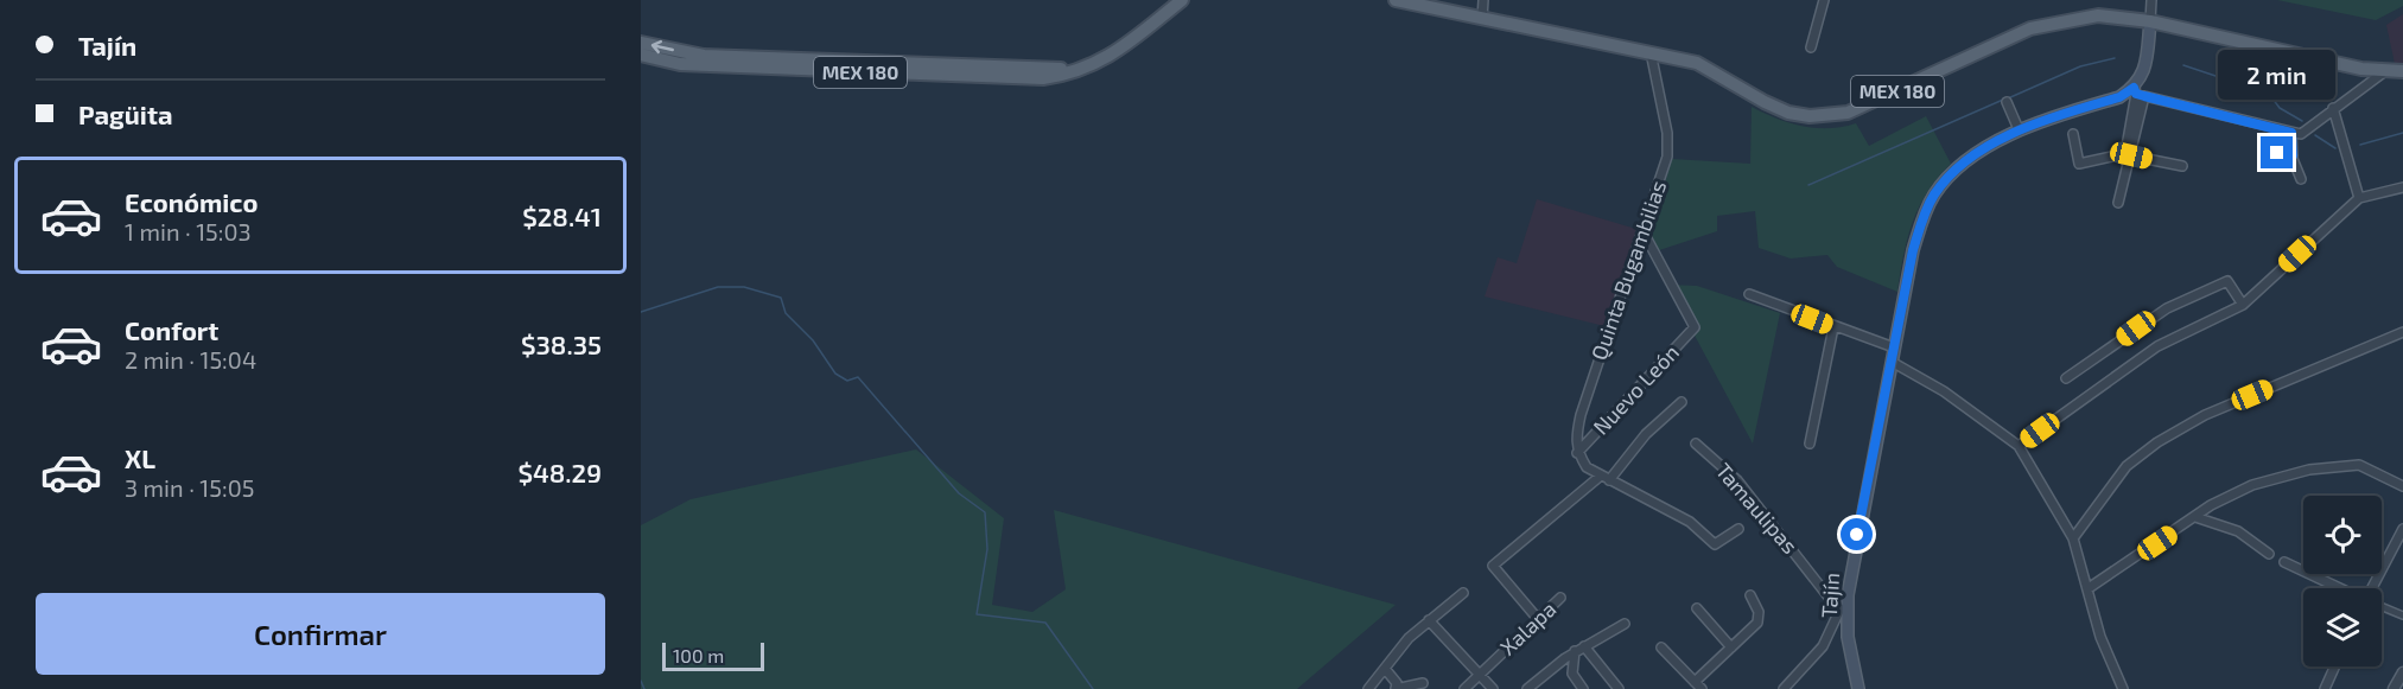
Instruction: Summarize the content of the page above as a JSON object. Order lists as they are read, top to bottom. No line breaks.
{"streets":{"main road":["MEX 180","Tajín"],"street":["Quinta Bugambilias","Nuevo León","Tamaulipas","Xalapa"]},"crossings":[["MEX 180","Quinta Bugambilias"],["Quinta Bugambilias","Nuevo León"]],"scale_bar":"100 m","page":{"banner":["Tajín","Pagüita"],"bubble":"2 min","list":[{"name":"Económico","note":"1 min · 15:03","value":"$28.41"},{"name":"Confort","note":"2 min · 15:04","value":"$38.35"},{"name":"XL","note":"3 min · 15:05","value":"$48.29"}],"buttons":"Confirmar","scale":"100 m"}}
